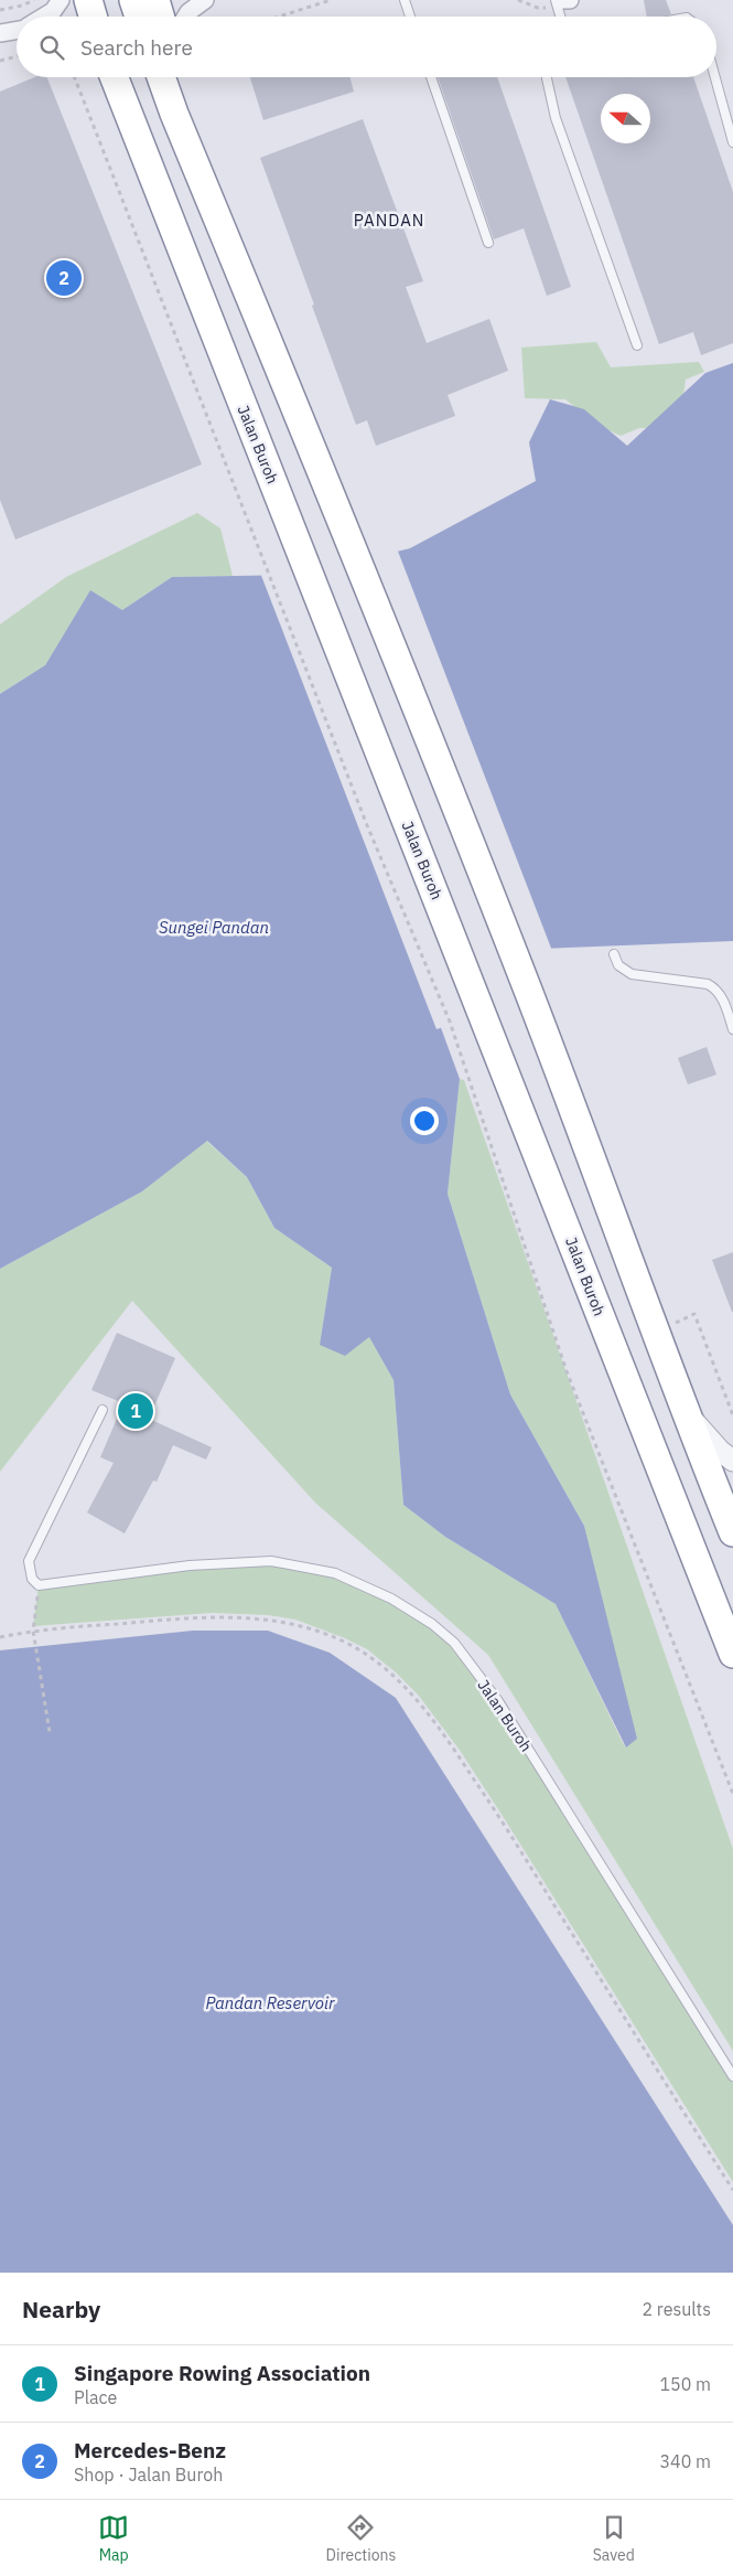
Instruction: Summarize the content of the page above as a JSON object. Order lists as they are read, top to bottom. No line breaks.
{"streets":{"highway":["Jalan Buroh"]},"districts":["PANDAN"],"water":["Sungei Pandan","Pandan Reservoir"],"north":"left","page":{"search":"Search here","pins":["2","1"],"heading":["Nearby","2 results"],"list":[{"mark":"1","name":"Singapore Rowing Association","note":"Place","value":"150 m"},{"mark":"2","name":"Mercedes-Benz","note":"Shop · Jalan Buroh","value":"340 m"}],"nav":["Map","Directions","Saved"]}}
